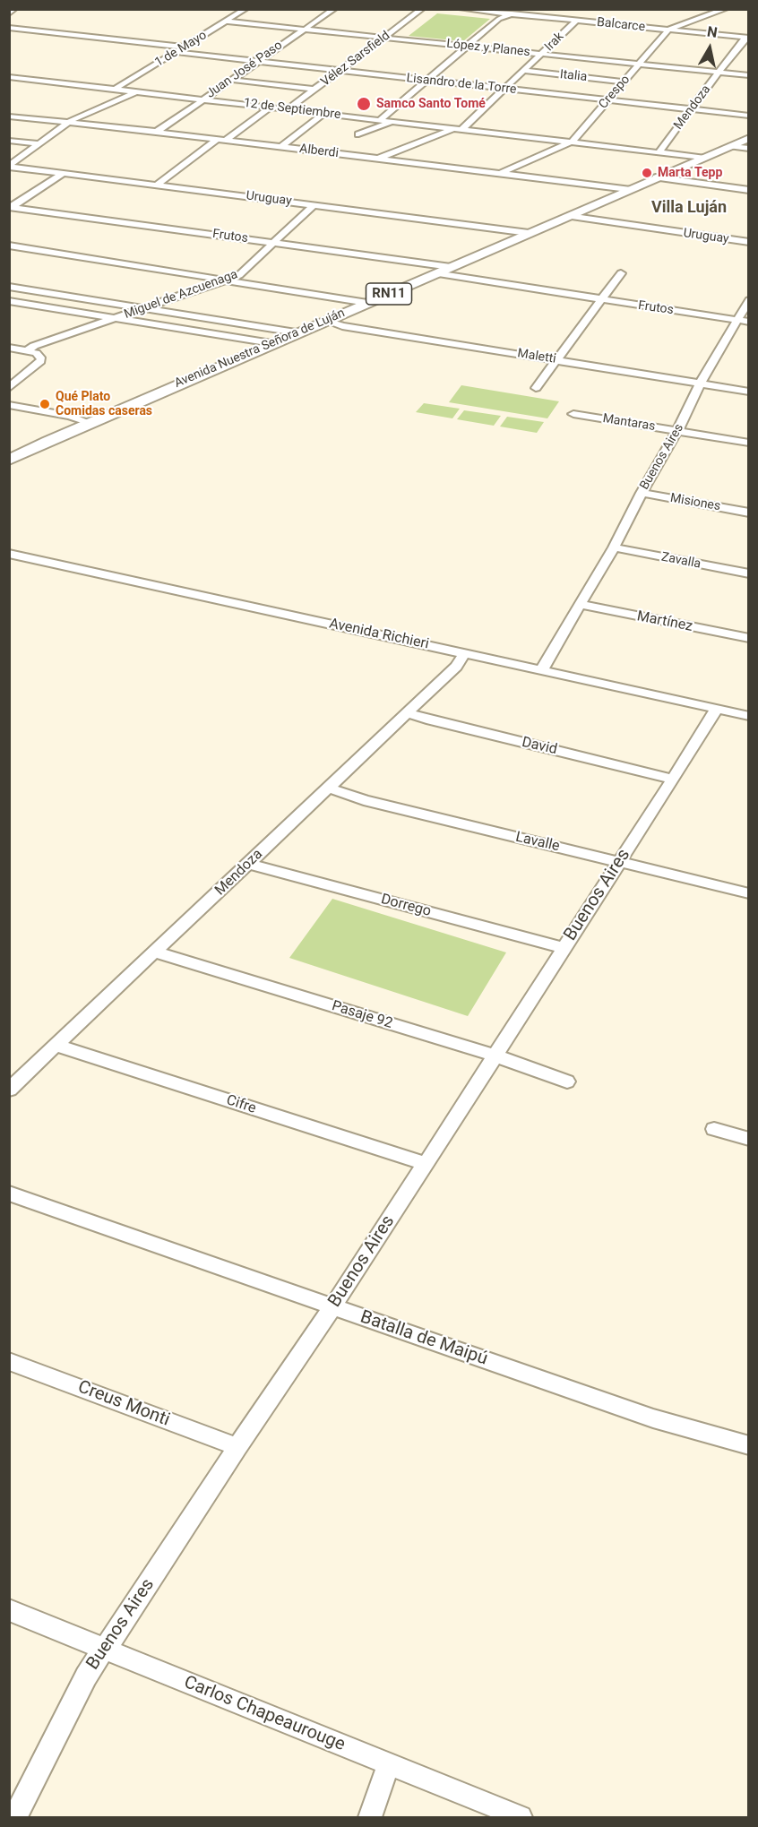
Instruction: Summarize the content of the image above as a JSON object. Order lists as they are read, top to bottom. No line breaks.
{"streets":{"main road":["RN11","Avenida Nuestra Señora de Luján"],"street":["Balcarce","Irak","López y Planes","1 de Mayo","Vélez Sarsfield","Juan José Paso","Italia","Lisandro de la Torre","Crespo","Mendoza","12 de Septiembre","Alberdi","Uruguay","Frutos","Miguel de Azcuenaga","Maletti","Mantaras","Buenos Aires","Misiones","Zavalla","Martínez","Avenida Richieri","David","Lavalle","Dorrego","Pasaje 92","Cifre","Batalla de Maipú","Creus Monti","Carlos Chapeaurouge"]},"crossings":[["Balcarce","Irak"],["Balcarce","Crespo"],["Balcarce","Mendoza"],["Irak","López y Planes"],["Irak","Italia"],["Irak","Lisandro de la Torre"],["Irak","12 de Septiembre"],["López y Planes","1 de Mayo"],["López y Planes","Vélez Sarsfield"],["López y Planes","Juan José Paso"],["López y Planes","Crespo"],["López y Planes","Mendoza"],["1 de Mayo","Lisandro de la Torre"],["1 de Mayo","12 de Septiembre"],["Vélez Sarsfield","Lisandro de la Torre"],["Vélez Sarsfield","12 de Septiembre"],["Juan José Paso","Lisandro de la Torre"],["Juan José Paso","12 de Septiembre"],["Juan José Paso","Alberdi"],["Italia","Crespo"],["Lisandro de la Torre","Crespo"],["Lisandro de la Torre","Mendoza"],["Crespo","12 de Septiembre"],["Crespo","Alberdi"],["Mendoza","12 de Septiembre"],["Mendoza","Avenida Richieri"],["Mendoza","David"],["Mendoza","Lavalle"],["Mendoza","Dorrego"],["Mendoza","Pasaje 92"],["Mendoza","Cifre"],["12 de Septiembre","Avenida Nuestra Señora de Luján"],["Alberdi","Avenida Nuestra Señora de Luján"],["Uruguay","Miguel de Azcuenaga"],["Uruguay","Avenida Nuestra Señora de Luján"],["Frutos","Miguel de Azcuenaga"],["Frutos","Avenida Nuestra Señora de Luján"],["Frutos","Buenos Aires"],["Avenida Nuestra Señora de Luján","Maletti"],["Maletti","Buenos Aires"],["Mantaras","Buenos Aires"],["Buenos Aires","Misiones"],["Buenos Aires","Zavalla"],["Buenos Aires","Martínez"],["Buenos Aires","Avenida Richieri"],["Buenos Aires","David"],["Buenos Aires","Lavalle"],["Buenos Aires","Dorrego"],["Buenos Aires","Pasaje 92"],["Buenos Aires","Cifre"],["Buenos Aires","Batalla de Maipú"],["Buenos Aires","Creus Monti"],["Buenos Aires","Carlos Chapeaurouge"]],"districts":["Villa Luján"],"places":["Samco Santo Tomé","Marta Tepp","Qué Plato Comidas caseras"],"north":"top"}
